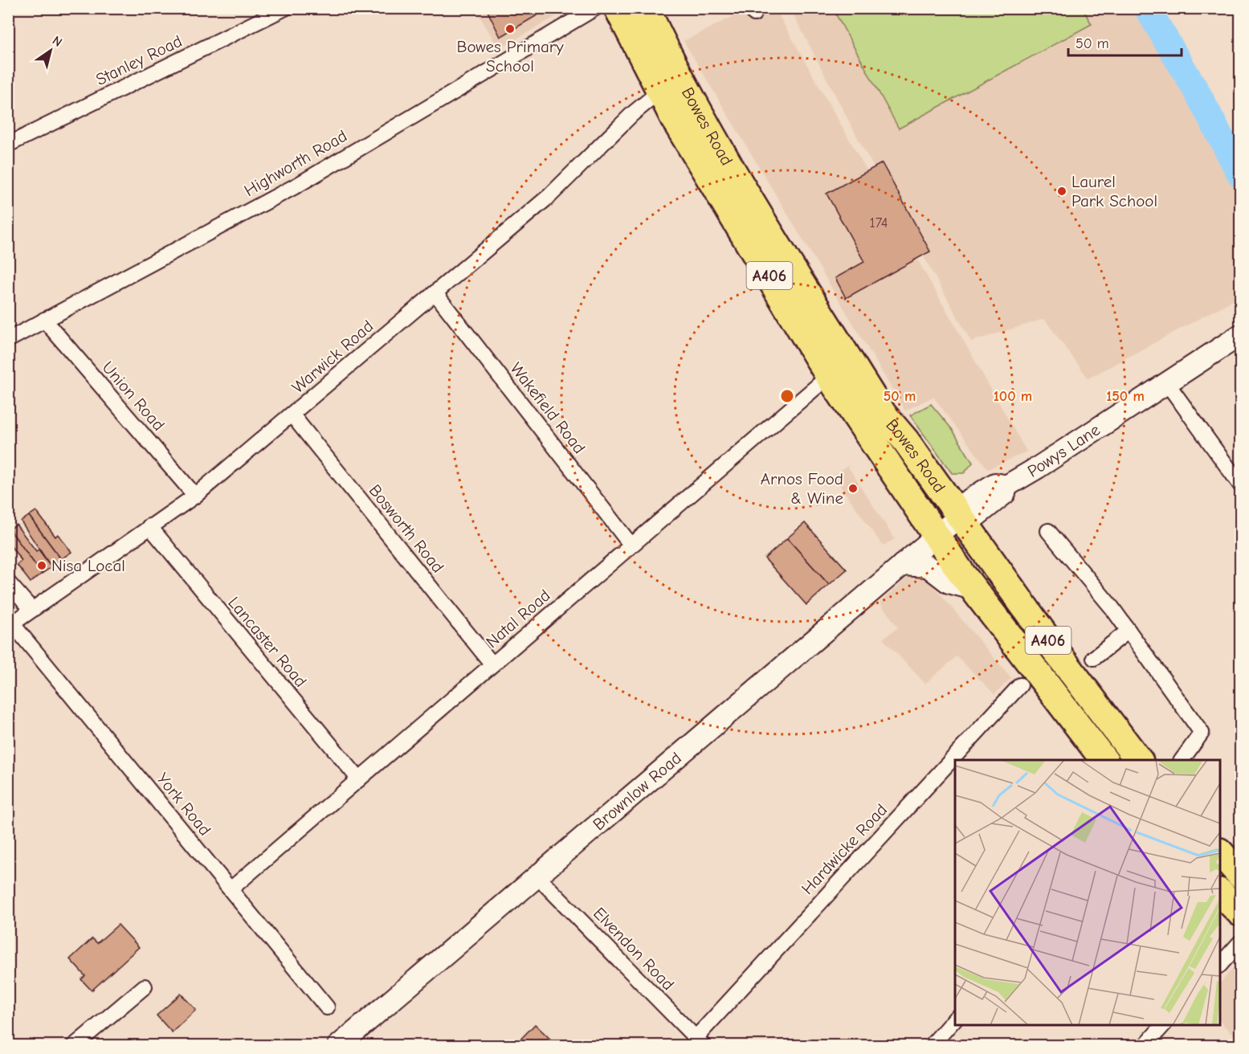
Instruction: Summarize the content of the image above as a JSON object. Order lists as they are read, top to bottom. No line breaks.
{"streets":{"highway":["Bowes Road","A406"],"main road":["Powys Lane","Brownlow Road"],"street":["Stanley Road","Highworth Road","Warwick Road","Union Road","Wakefield Road","Bosworth Road","Natal Road","Lancaster Road","York Road","Hardwicke Road","Elvendon Road"]},"crossings":[["Bowes Road","A406"],["Bowes Road","Warwick Road"],["Bowes Road","Powys Lane"],["Bowes Road","Natal Road"],["Bowes Road","Brownlow Road"],["Highworth Road","Union Road"],["A406","Powys Lane"],["A406","Brownlow Road"],["A406","Hardwicke Road"],["Warwick Road","Union Road"],["Warwick Road","Wakefield Road"],["Warwick Road","Bosworth Road"],["Warwick Road","Lancaster Road"],["Warwick Road","York Road"],["Wakefield Road","Natal Road"],["Powys Lane","Brownlow Road"],["Bosworth Road","Natal Road"],["Natal Road","Lancaster Road"],["Natal Road","York Road"],["Brownlow Road","Elvendon Road"],["Hardwicke Road","Elvendon Road"]],"places":["Bowes Primary School","Laurel Park School","Arnos Food & Wine","Nisa Local"],"house_numbers":["174"],"scale_bar":"50 m","north":"top right","rings":["50 m","100 m","150 m"]}
